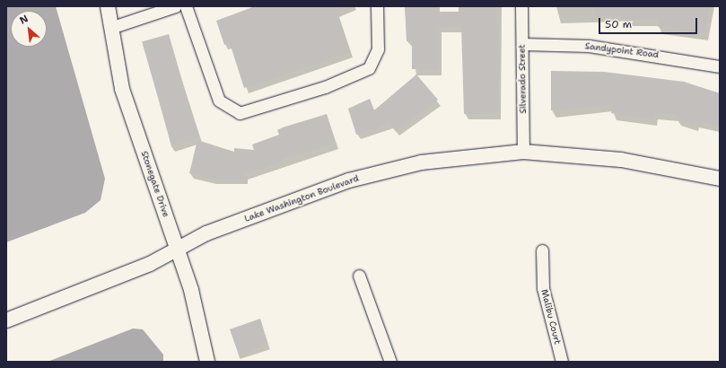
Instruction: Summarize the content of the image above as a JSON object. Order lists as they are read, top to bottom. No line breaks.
{"streets":{"street":["Sandypoint Road","Silverado Street","Stonegate Drive","Lake Washington Boulevard","Malibu Court"]},"crossings":[["Sandypoint Road","Silverado Street"],["Silverado Street","Lake Washington Boulevard"],["Stonegate Drive","Lake Washington Boulevard"]],"scale_bar":"50 m","north":"top left"}
